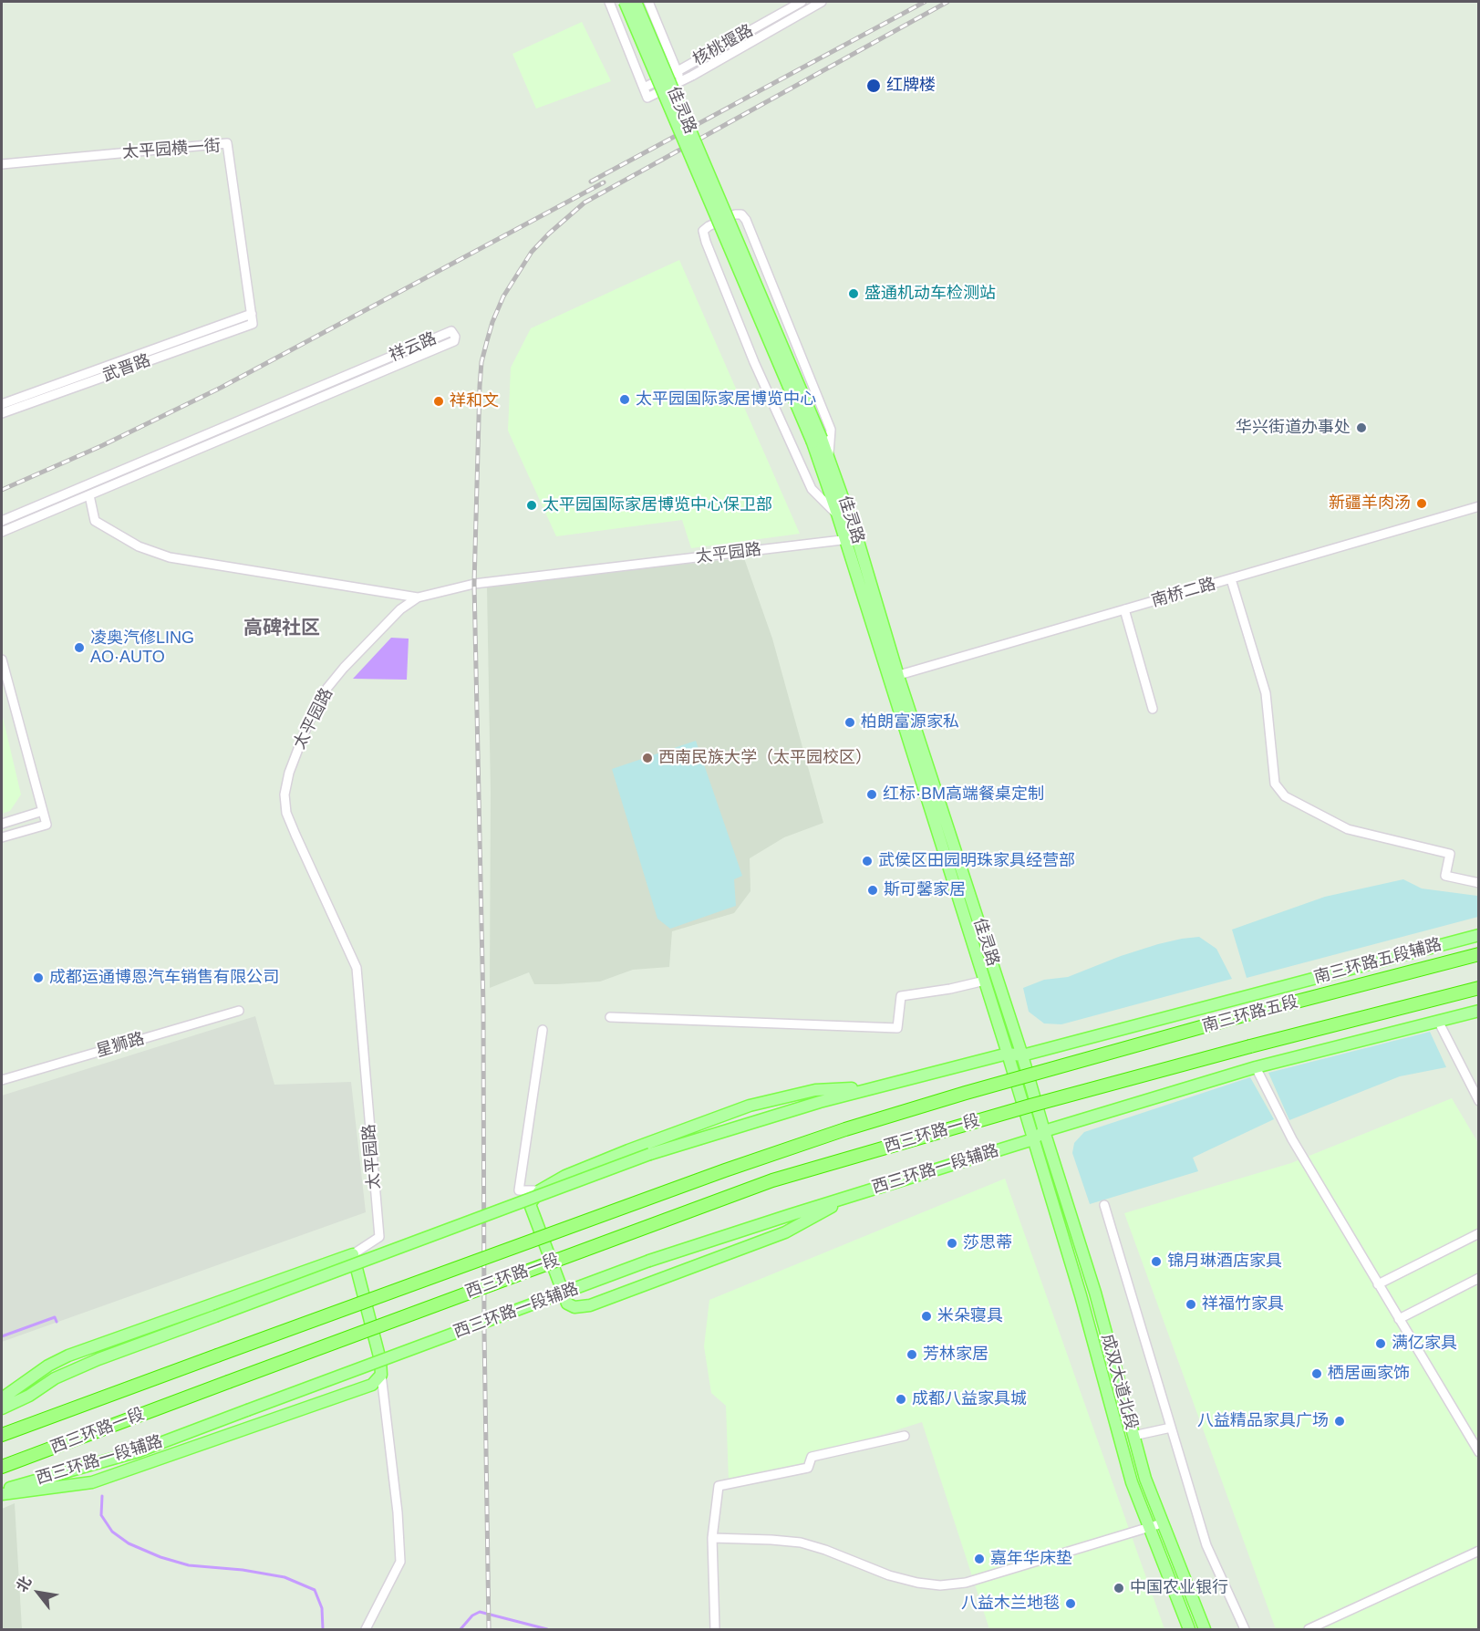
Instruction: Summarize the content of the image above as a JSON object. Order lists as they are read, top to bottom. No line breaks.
{"streets":{"highway":["南三环路五段","西三环路一段"],"main road":["佳灵路","南三环路五段辅路","西三环路一段辅路","成双大道北段"],"street":["核桃堰路","太平园横一街","祥云路","武晋路","太平园路","南桥二路","星狮路"]},"crossings":[["佳灵路","太平园路"],["佳灵路","南桥二路"],["佳灵路","南三环路五段辅路"],["佳灵路","西三环路一段辅路"],["佳灵路","成双大道北段"],["太平园横一街","武晋路"],["南三环路五段","西三环路一段"],["西三环路一段辅路","成双大道北段"]],"districts":["高碑社区"],"places":["红牌楼","盛通机动车检测站","太平园国际家居博览中心","祥和文","华兴街道办事处","新疆羊肉汤","太平园国际家居博览中心保卫部","凌奥汽修LING AO·AUTO","柏朗富源家私","西南民族大学（太平园校区）","红标·BM高端餐桌定制","武侯区田园明珠家具经营部","斯可馨家居","成都运通博恩汽车销售有限公司","莎思蒂","锦月琳酒店家具","祥福竹家具","米朵寝具","满亿家具","芳林家居","栖居画家饰","成都八益家具城","八益精品家具广场","嘉年华床垫","中国农业银行","八益木兰地毯"],"north":"top left"}
